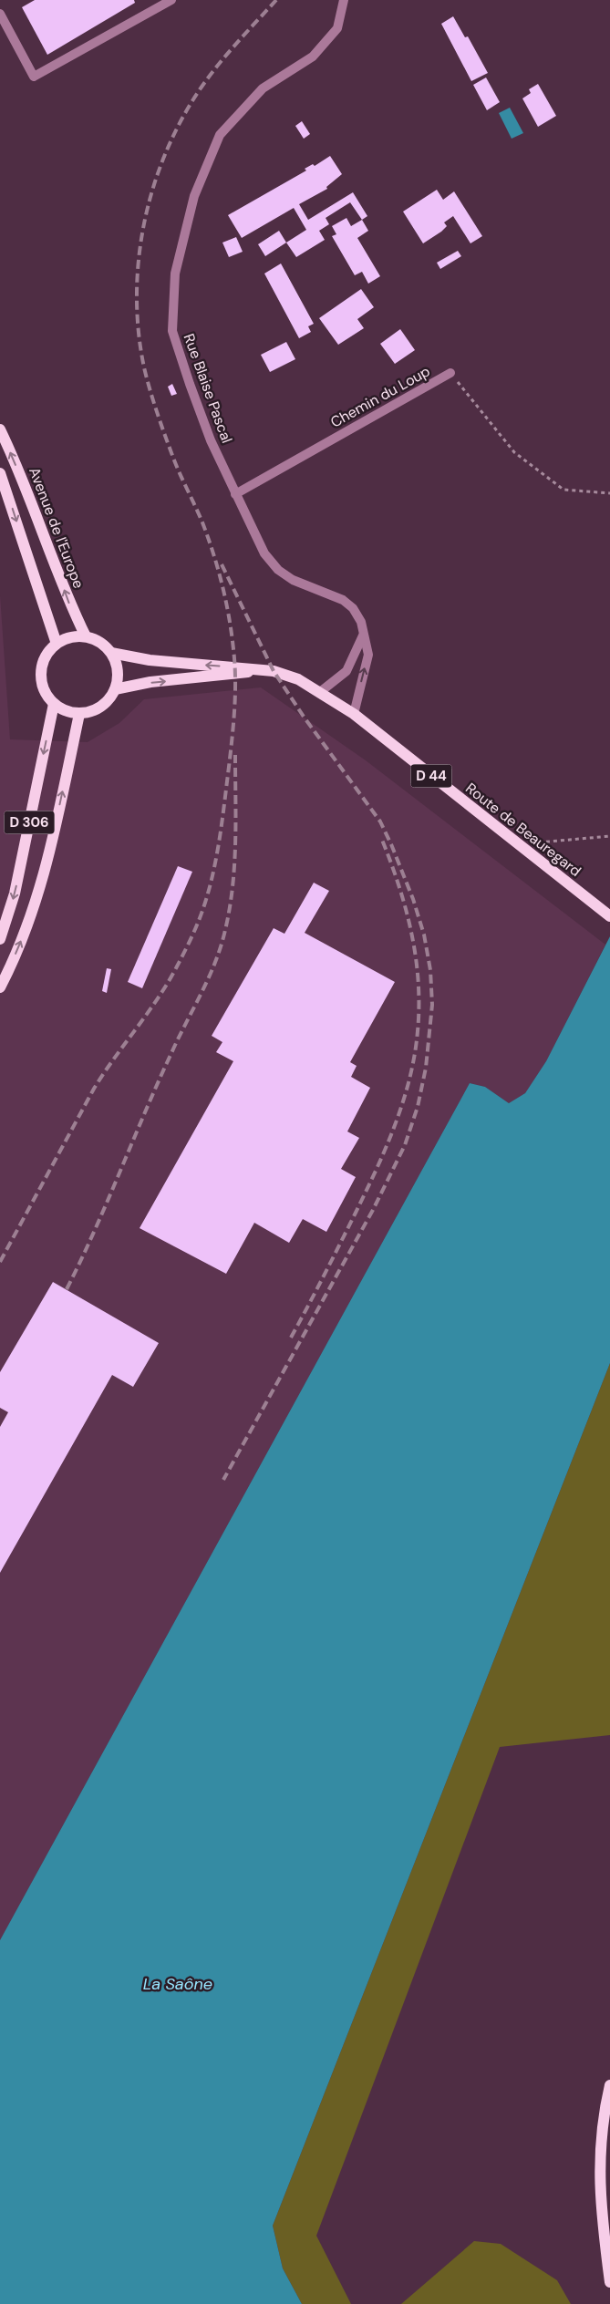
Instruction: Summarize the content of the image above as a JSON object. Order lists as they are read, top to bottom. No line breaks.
{"streets":{"main road":["Avenue de l'Europe","D 44","D 306","Route de Beauregard"],"street":["Rue Blaise Pascal","Chemin du Loup"]},"crossings":[["Rue Blaise Pascal","Chemin du Loup"],["Rue Blaise Pascal","Route de Beauregard"],["Avenue de l'Europe","D 306"],["Avenue de l'Europe","Route de Beauregard"],["D 306","Route de Beauregard"]],"water":["La Saône"]}
